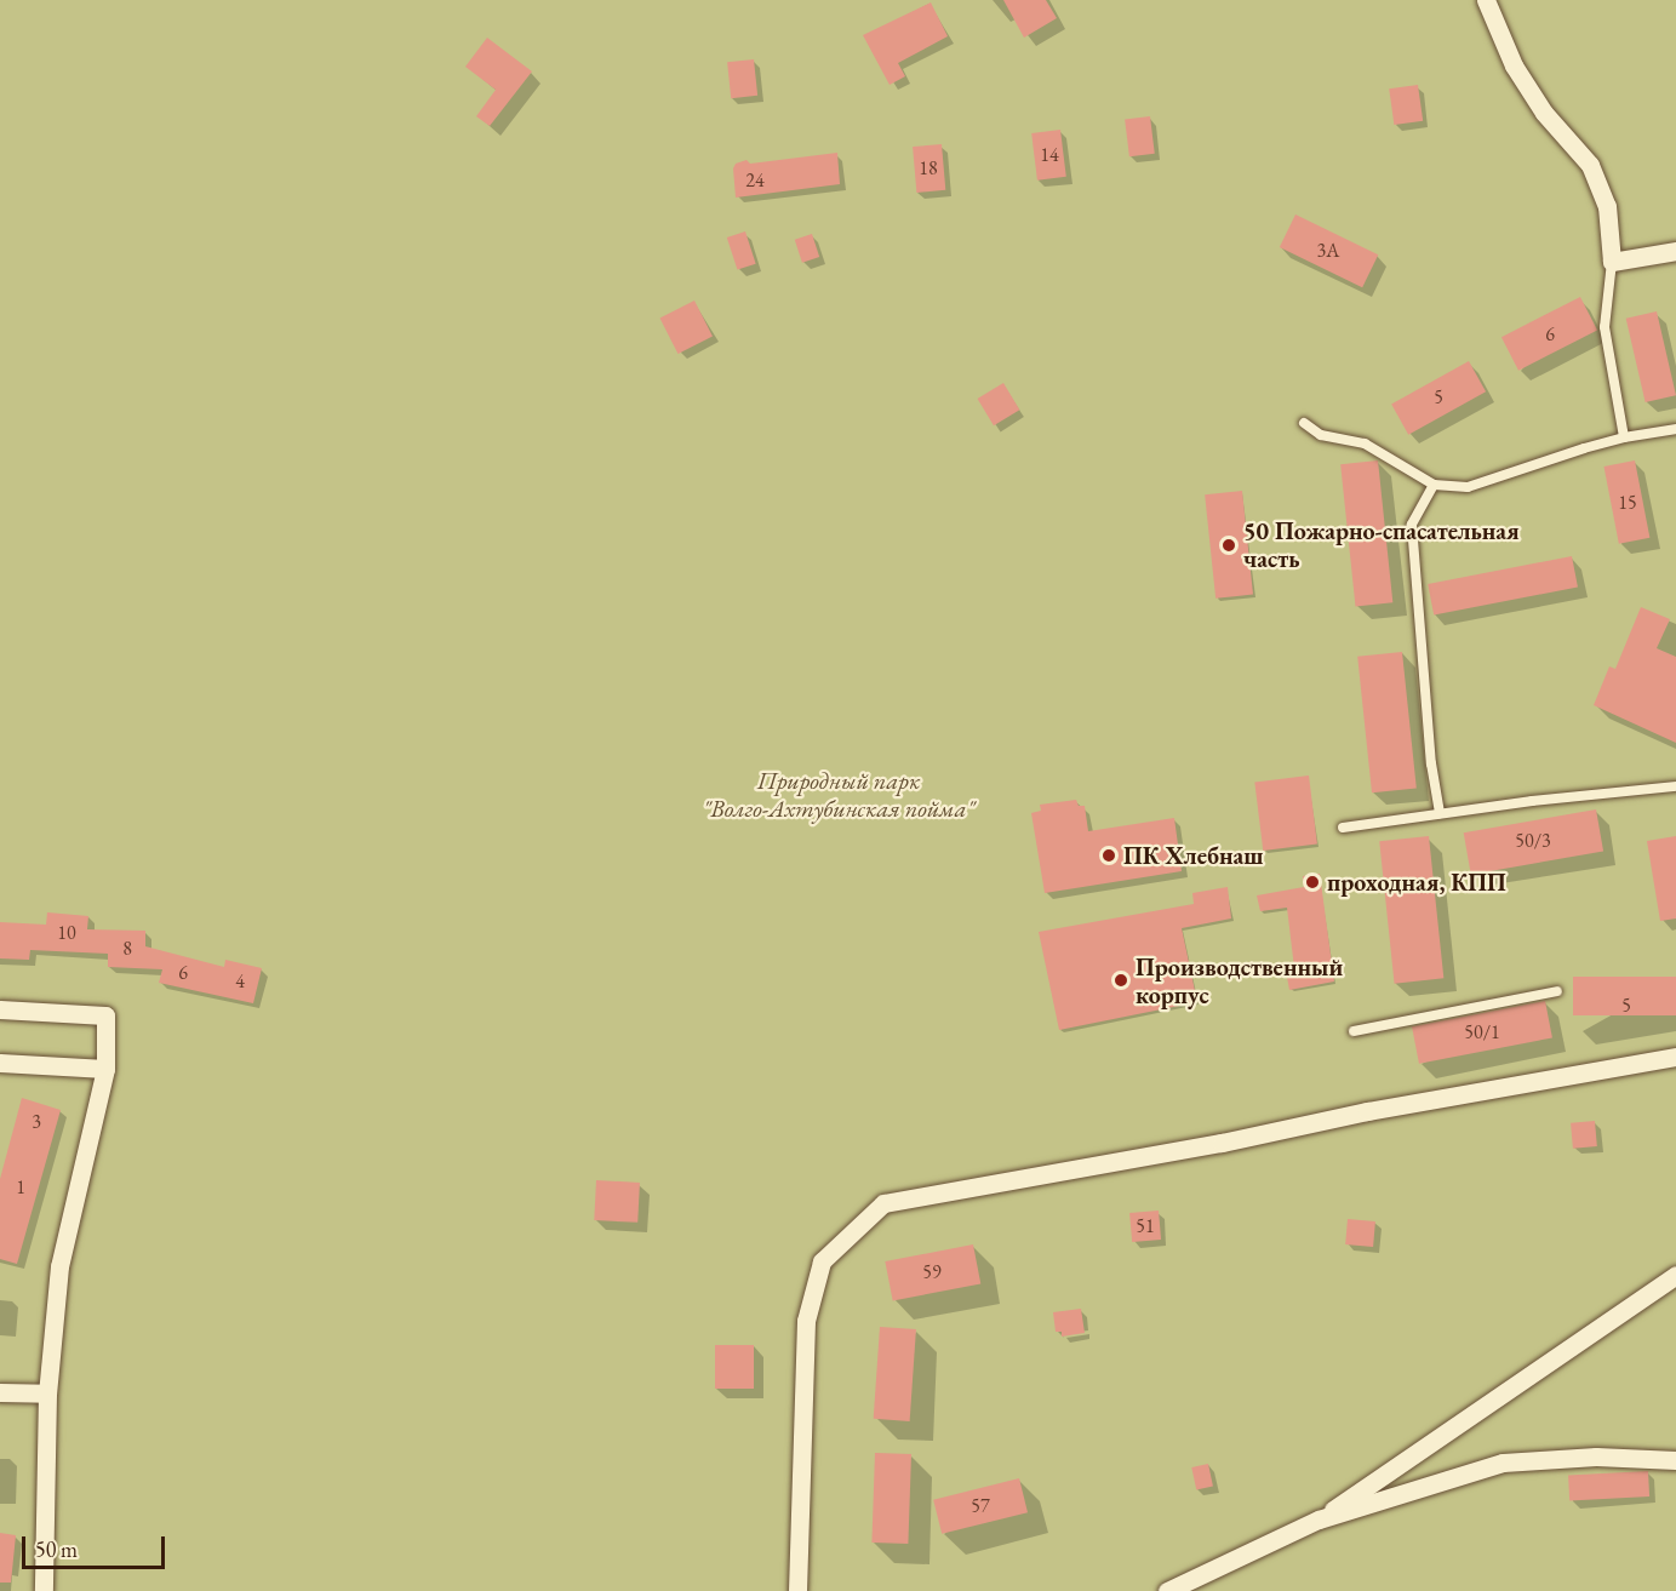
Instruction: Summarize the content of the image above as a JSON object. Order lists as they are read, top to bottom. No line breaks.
{"parks":["Природный парк \"Волго-Ахтубинская пойма\""],"places":["50 Пожарно-спасательная часть","ПК Хлебнаш","проходная, КПП","Производственный корпус"],"house_numbers":["14","18","24","3А","6","5","15","50/3","10","8","6","4","5","50/1","3","1","51","59","57"],"scale_bar":"50 m"}
